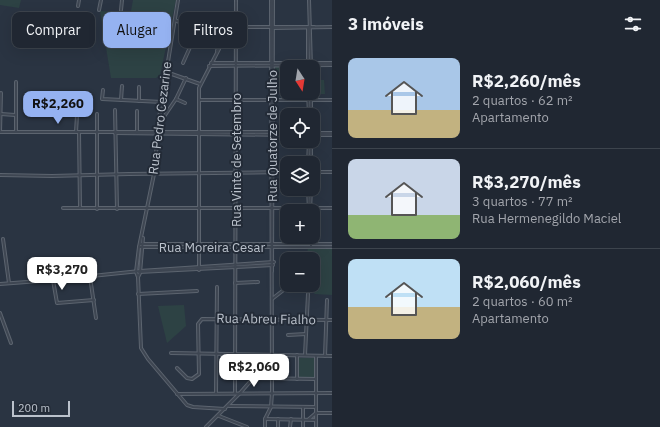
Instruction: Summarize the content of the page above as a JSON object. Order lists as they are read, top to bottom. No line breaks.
{"streets":{"street":["Rua Pedro Cezarine","Rua Quatorze de Julho","Rua Vinte de Setembro","Rua Moreira Cesar","Rua Abreu Fialho"]},"crossings":[["Rua Pedro Cezarine","Rua Moreira Cesar"],["Rua Quatorze de Julho","Rua Moreira Cesar"],["Rua Quatorze de Julho","Rua Abreu Fialho"],["Rua Vinte de Setembro","Rua Moreira Cesar"],["Rua Vinte de Setembro","Rua Abreu Fialho"]],"scale_bar":"200 m","north":"bottom","page":{"heading":"3 imóveis","chip":["Comprar","Alugar","Filtros"],"list":[{"name":"R$2,260/mês","note":"2 quartos · 62 m² · Apartamento"},{"name":"R$3,270/mês","note":"3 quartos · 77 m² · Rua Hermenegildo Maciel"},{"name":"R$2,060/mês","note":"2 quartos · 60 m² · Apartamento"}],"map_buttons":["+","−"],"price":["R$2,260","R$3,270","R$2,060"],"scale":"200 m"}}
